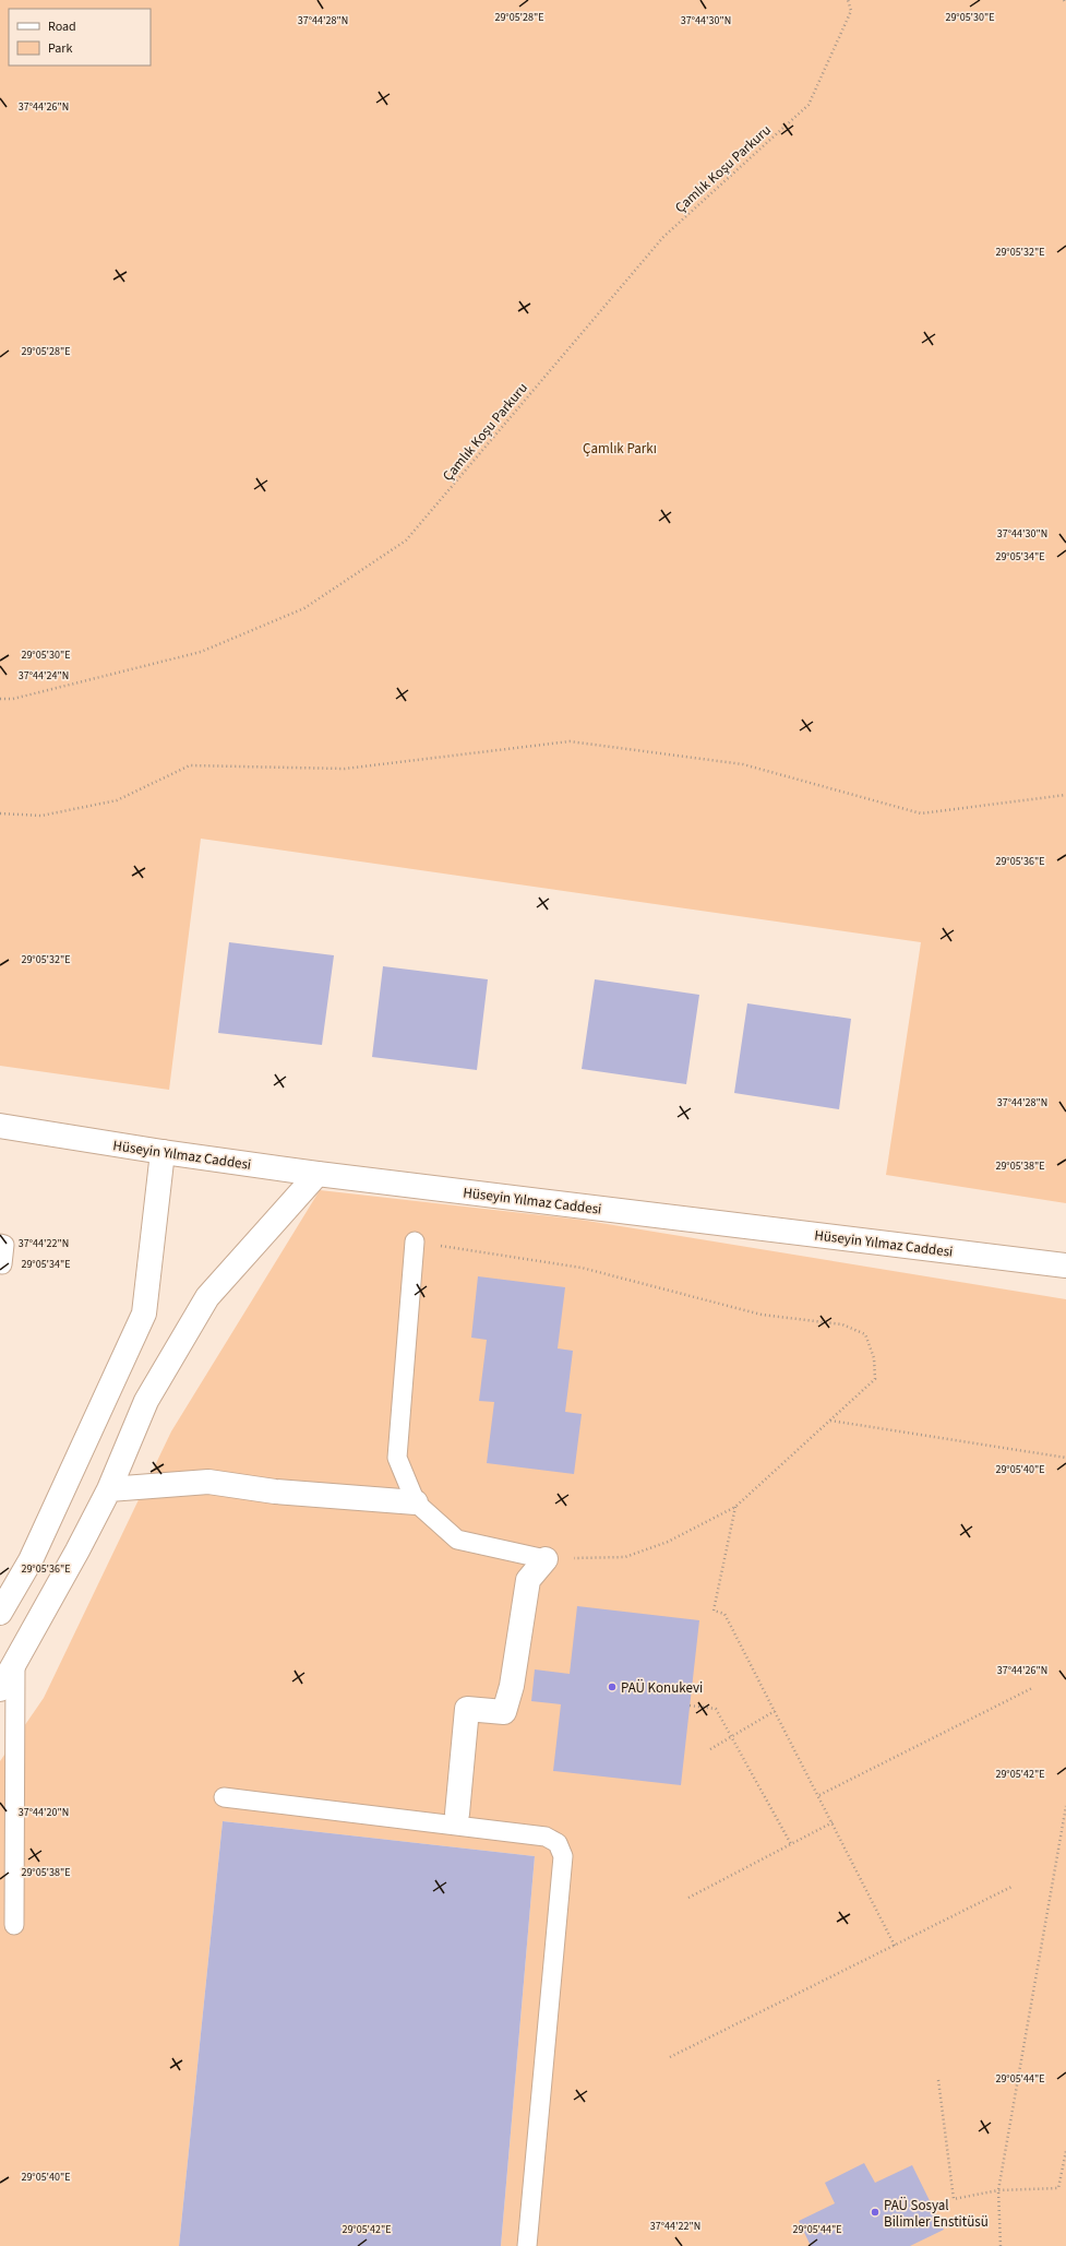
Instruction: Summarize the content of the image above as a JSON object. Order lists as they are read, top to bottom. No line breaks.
{"streets":{"street":["Hüseyin Yılmaz Caddesi"],"path":["Çamlık Koşu Parkuru"]},"parks":["Çamlık Parkı"],"places":["PAÜ Konukevi","PAÜ Sosyal Bilimler Enstitüsü"],"legend":["Road","Park"],"coordinates":["29°05'28\"E","29°05'30\"E","37°44'28\"N","37°44'30\"N","37°44'26\"N","29°05'32\"E","29°05'34\"E","37°44'24\"N","29°05'36\"E","29°05'38\"E","37°44'22\"N","29°05'40\"E","29°05'42\"E","37°44'20\"N","29°05'44\"E"]}
